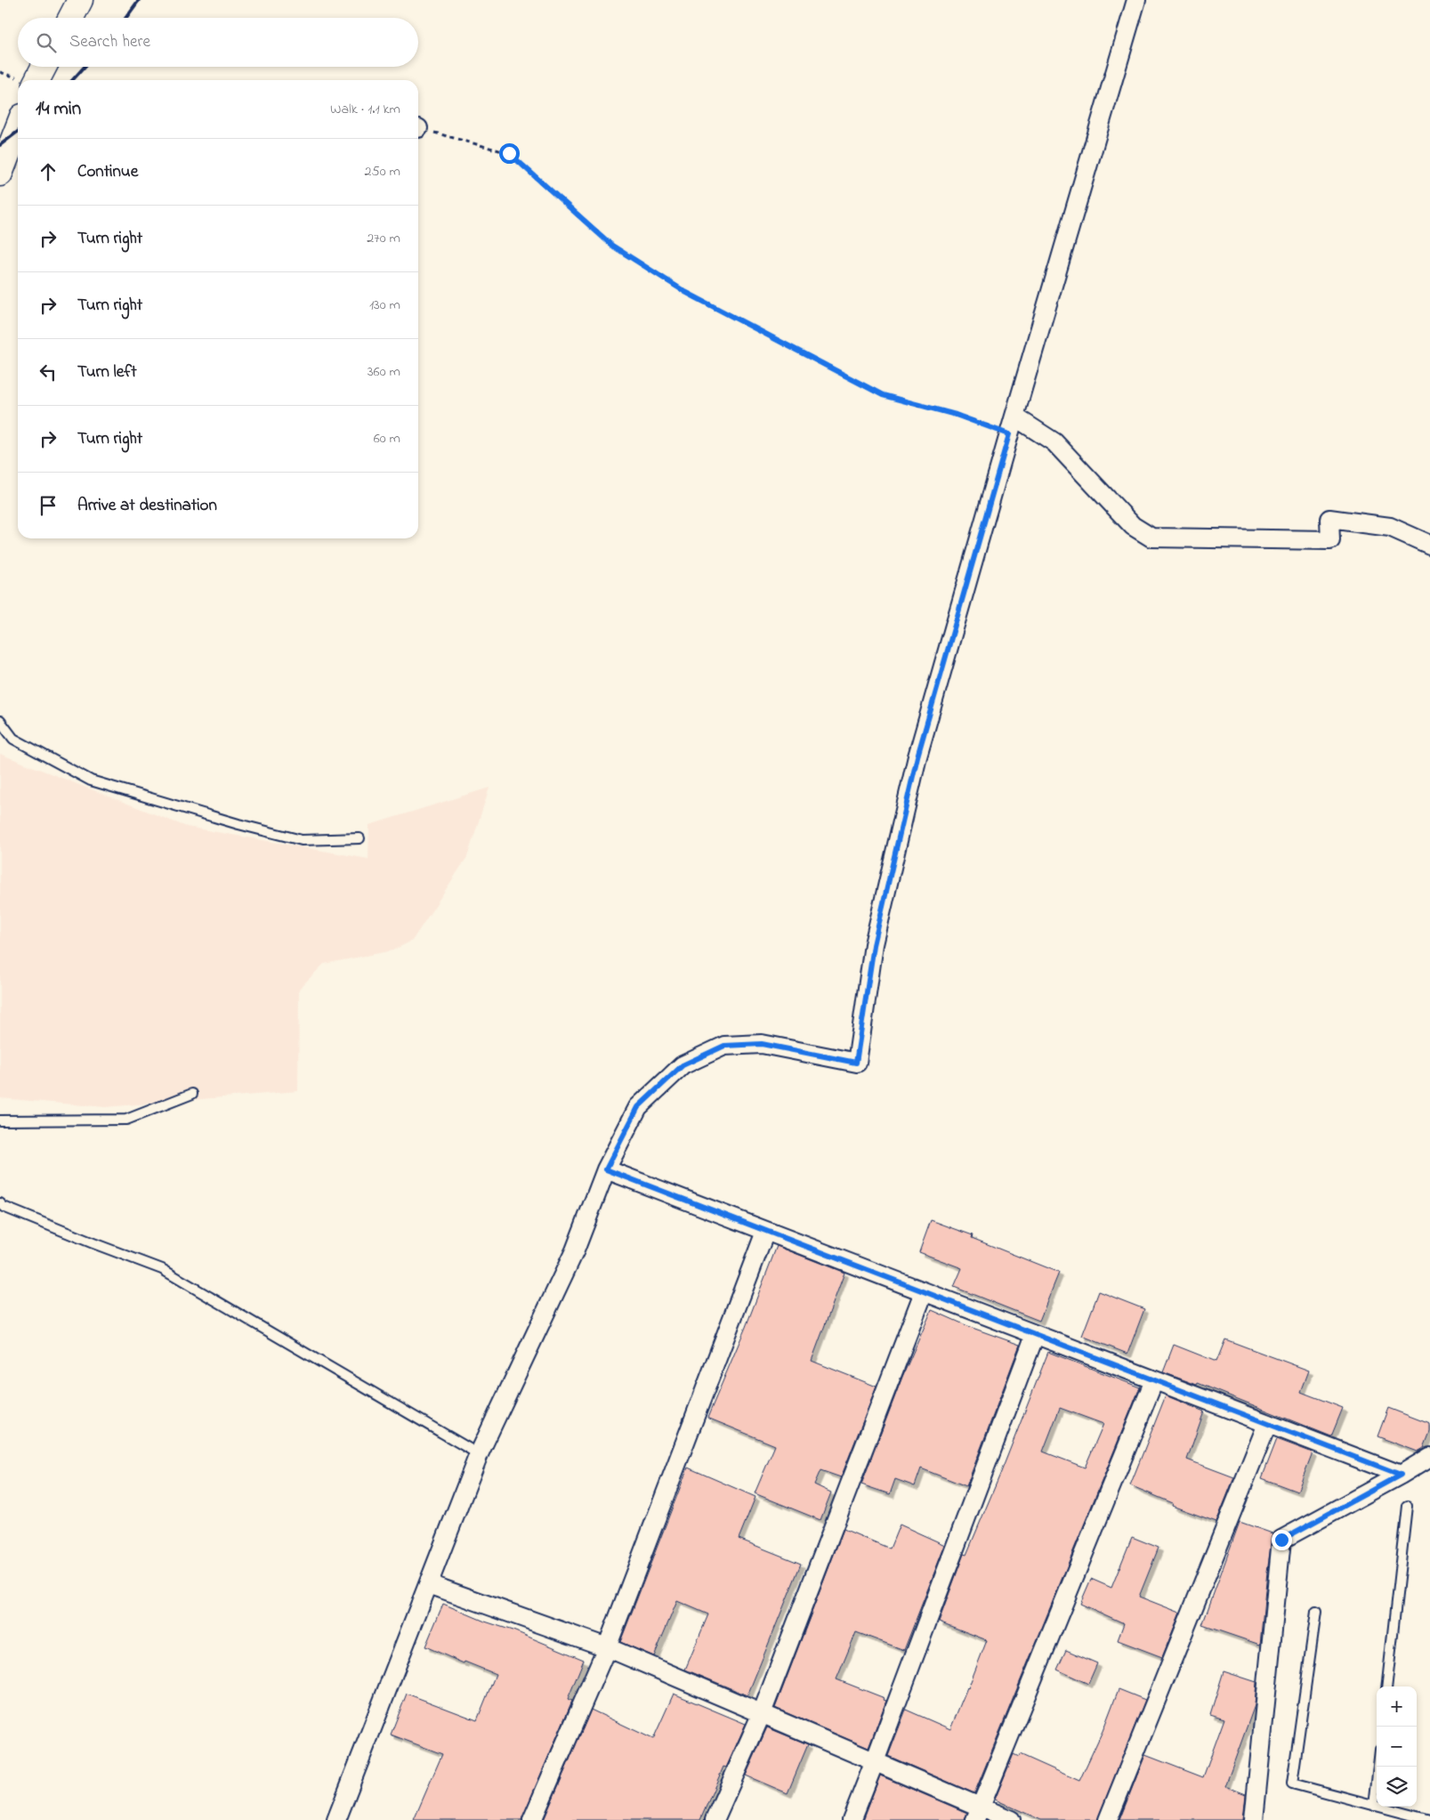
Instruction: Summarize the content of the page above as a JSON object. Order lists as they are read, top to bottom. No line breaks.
{"page":{"search":"Search here","heading":["14 min","Walk · 1.1 km"],"list":[["Continue","250 m"],["Turn right","270 m"],["Turn right","130 m"],["Turn left","360 m"],["Turn right","60 m"],"Arrive at destination"],"map_buttons":["+","−"]}}
